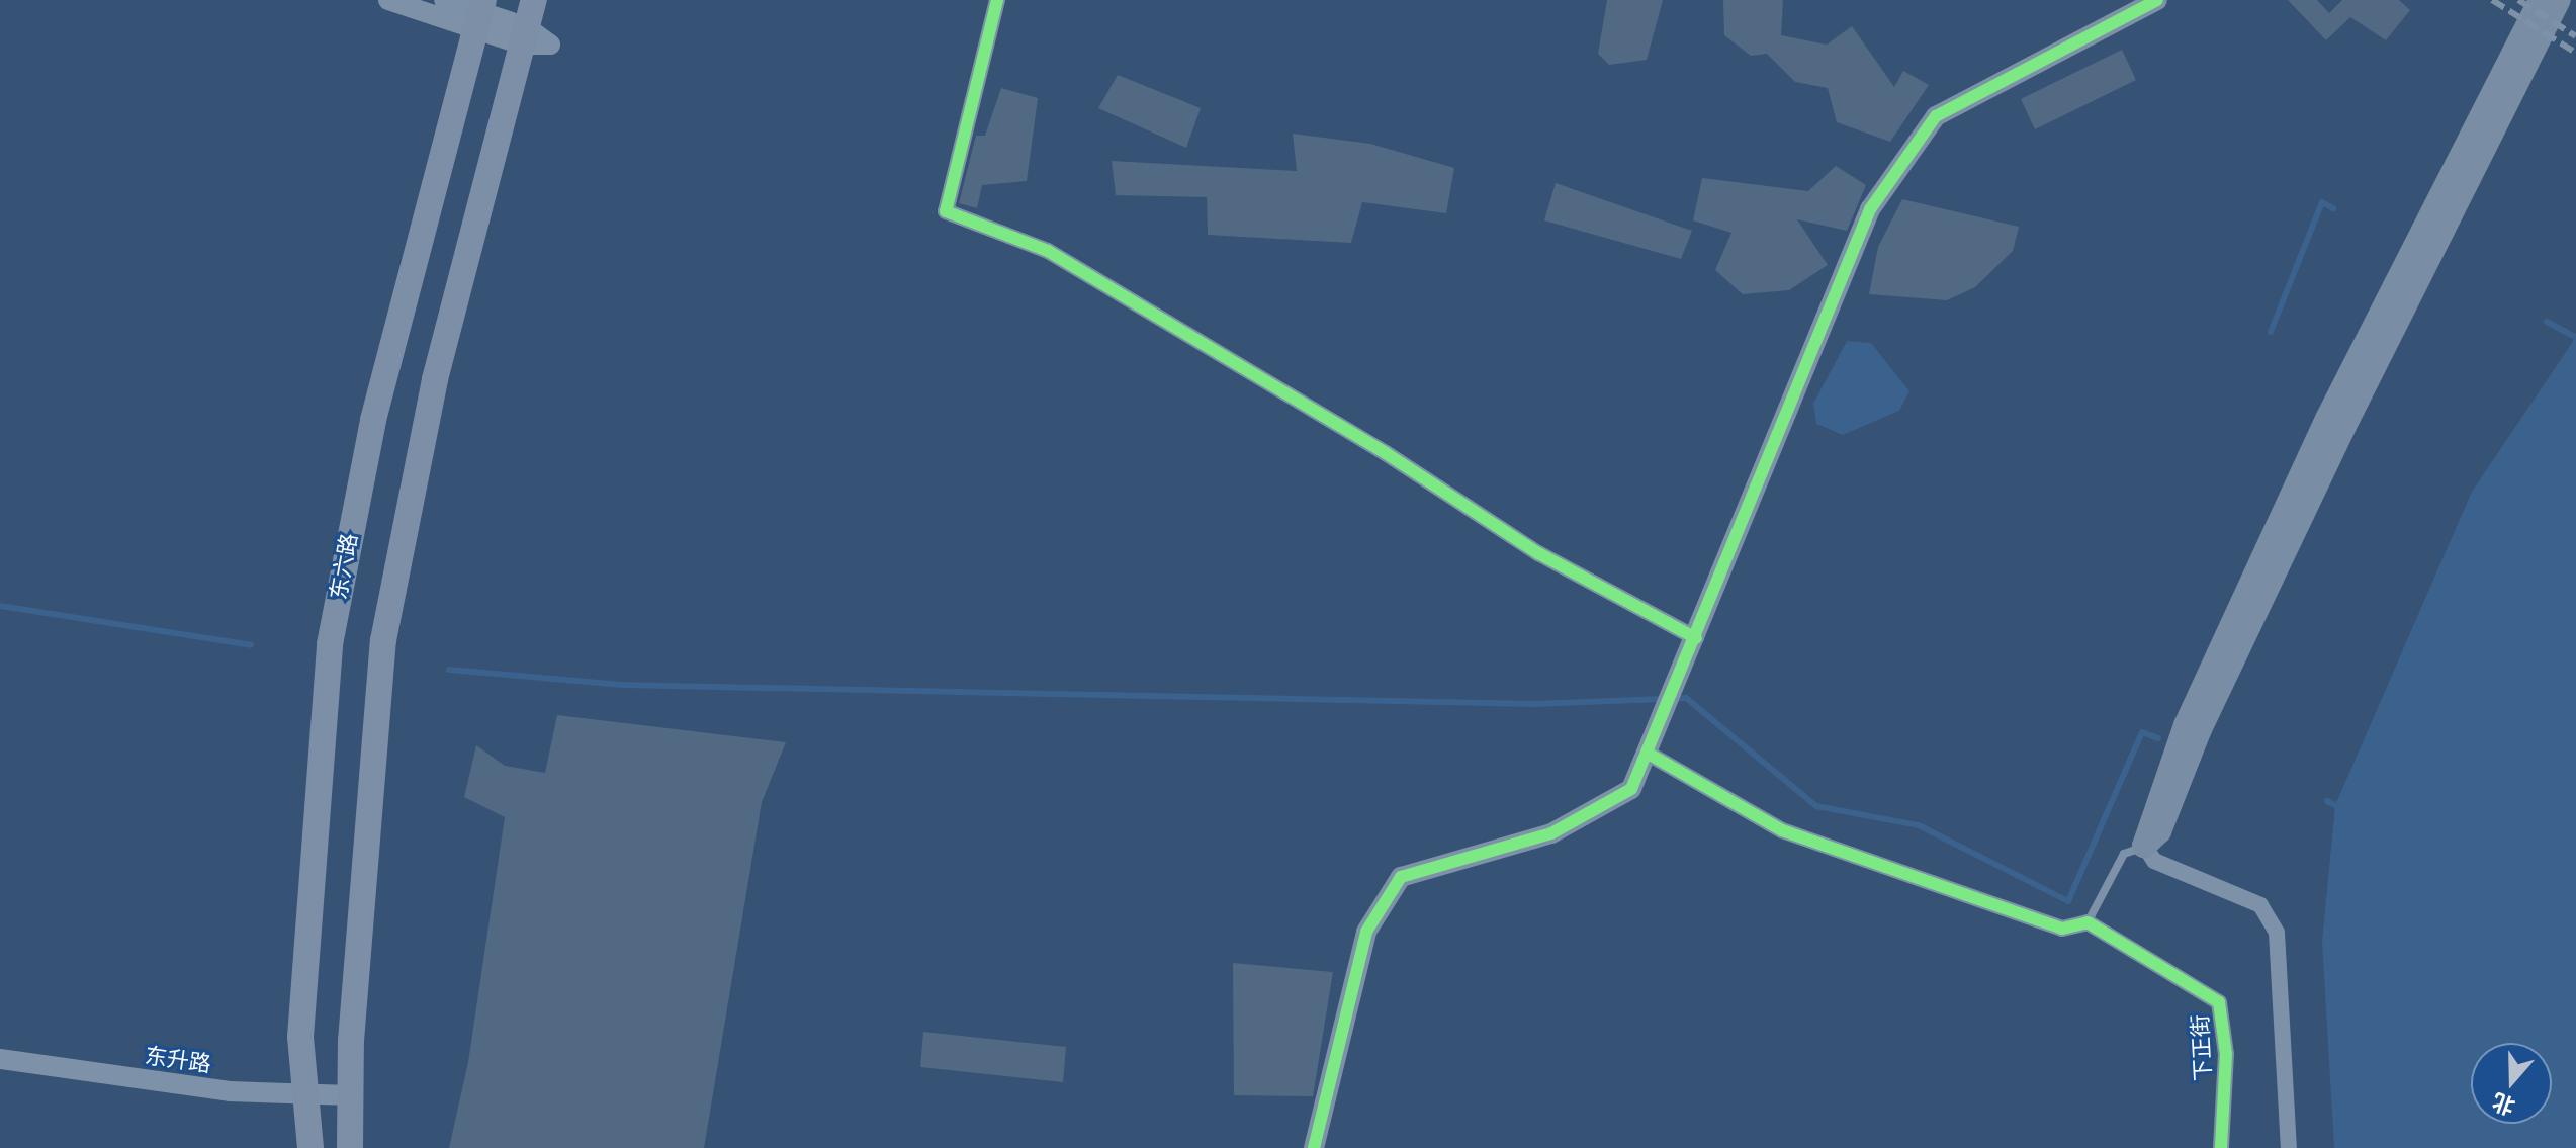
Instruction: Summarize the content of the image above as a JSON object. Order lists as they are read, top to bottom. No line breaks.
{"streets":{"main road":["东六路"],"street":["下正街","东升路"]},"crossings":[["东六路","东升路"]],"north":"bottom"}
